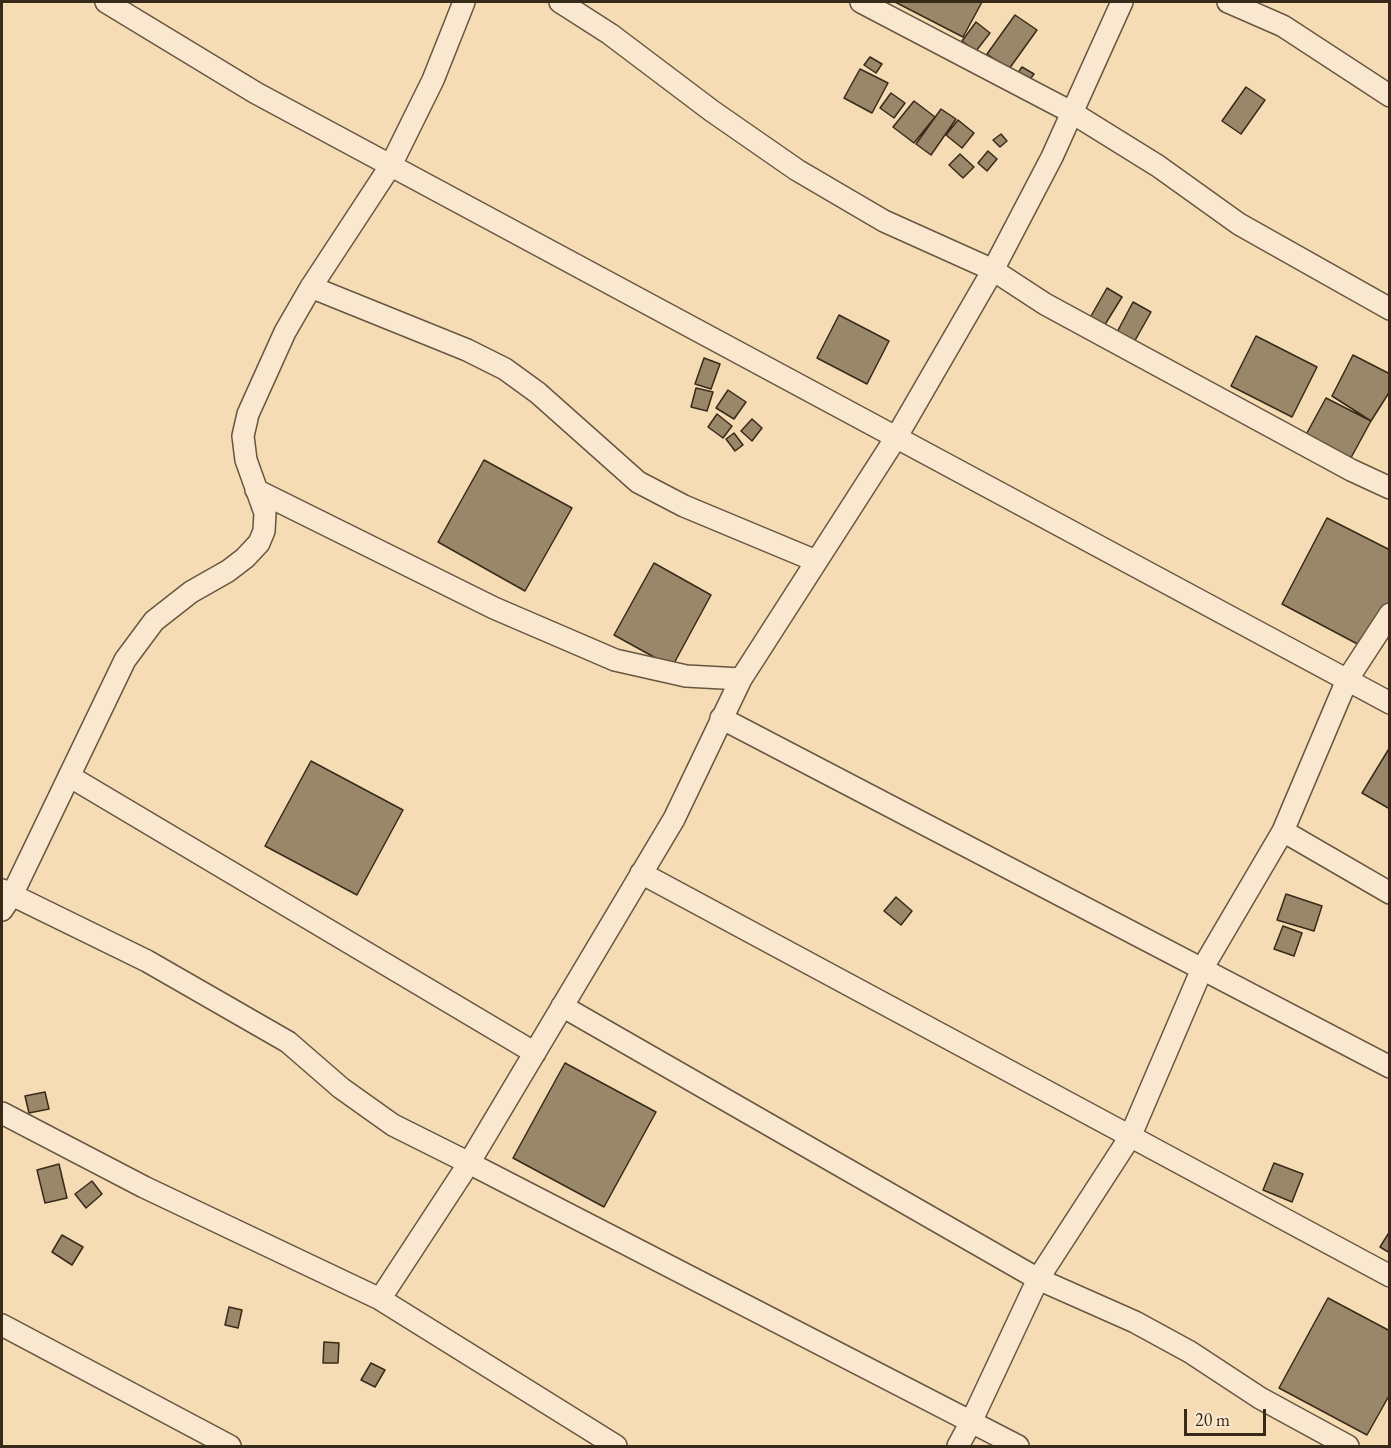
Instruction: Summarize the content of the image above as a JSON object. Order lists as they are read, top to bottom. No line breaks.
{"scale_bar":"20 m"}
